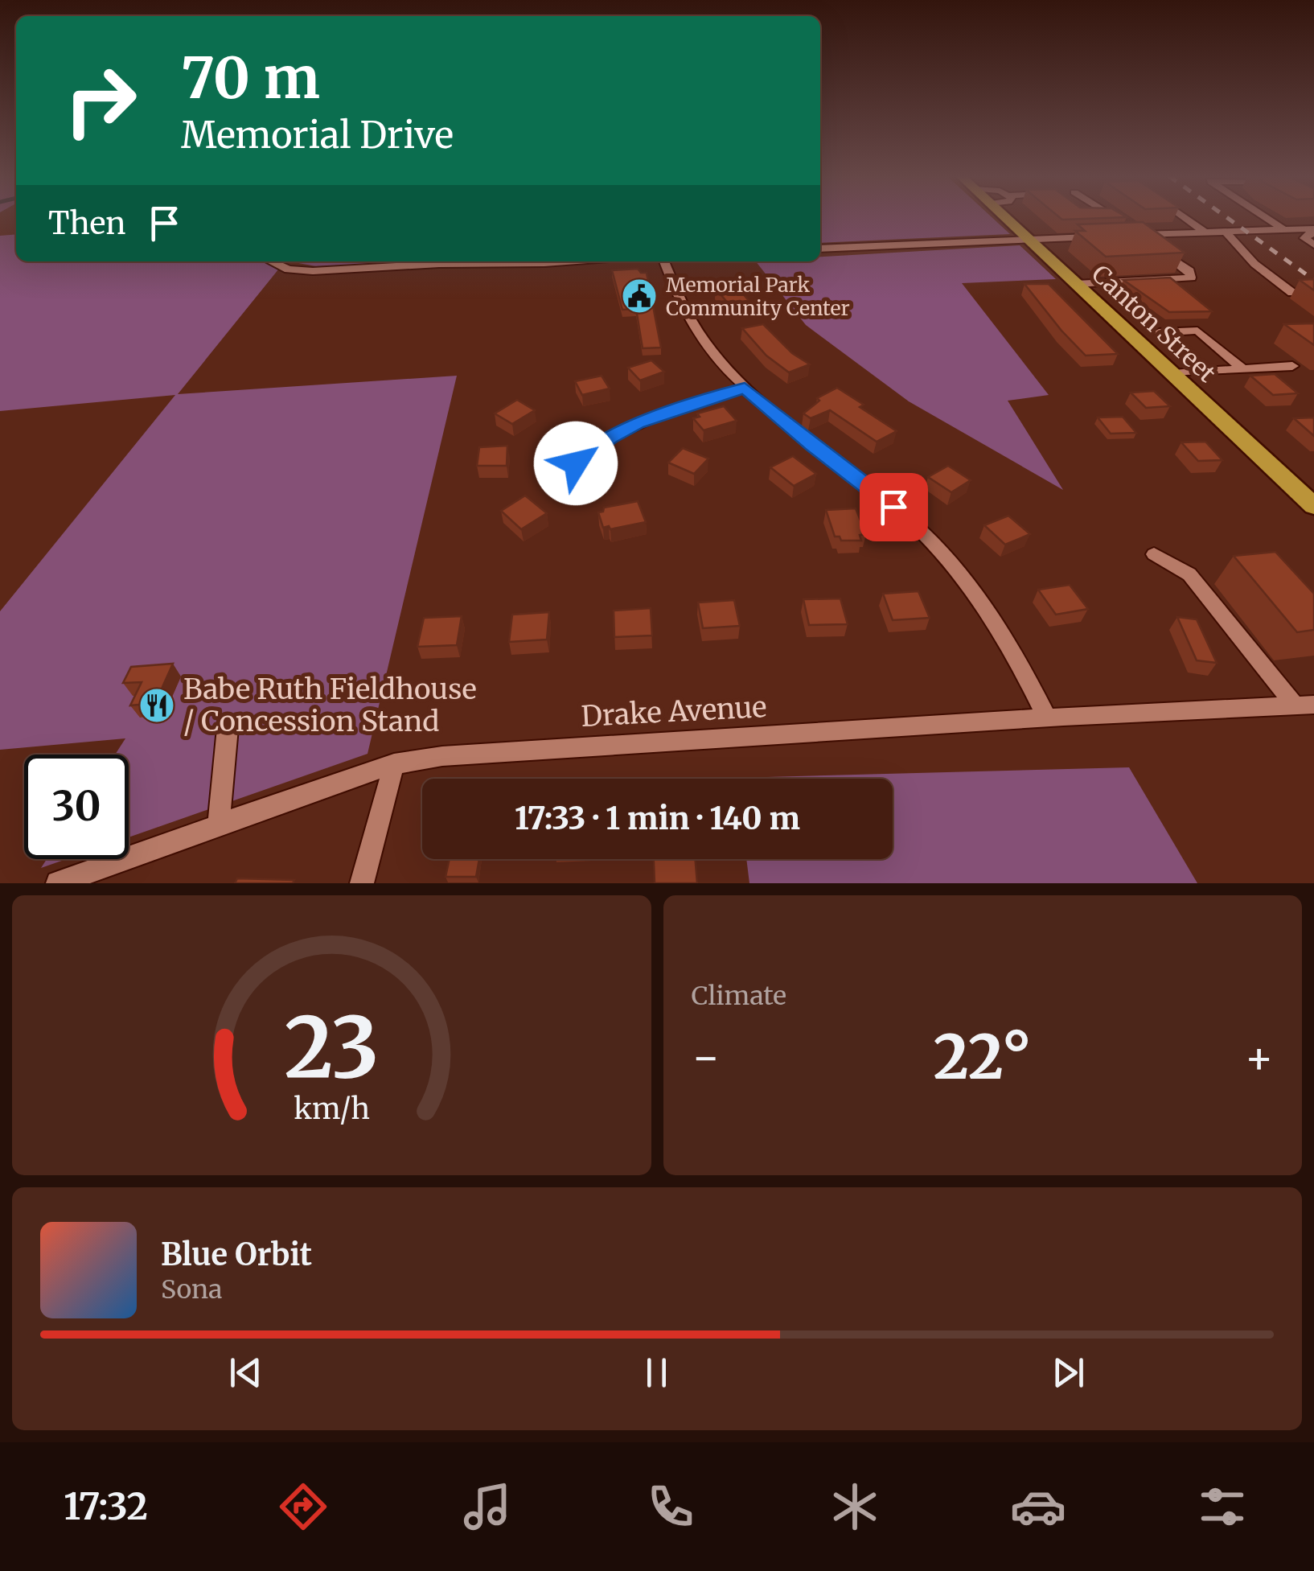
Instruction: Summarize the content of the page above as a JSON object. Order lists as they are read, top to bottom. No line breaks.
{"streets":{"main road":["Canton Street"],"street":["Drake Avenue"]},"places":{"public building":["Memorial Park Community Center"],"restaurant":["Babe Ruth Fieldhouse / Concession Stand"]},"page":{"turn":["70 m","Memorial Drive"],"then":"Then","limit":"30","trip":"17:33 · 1 min · 140 m","tile":"Climate","heat":["−","22°","+"],"song":["Blue Orbit","Sona"],"tabs":"17:32","gauge":["23","km/h"]}}
